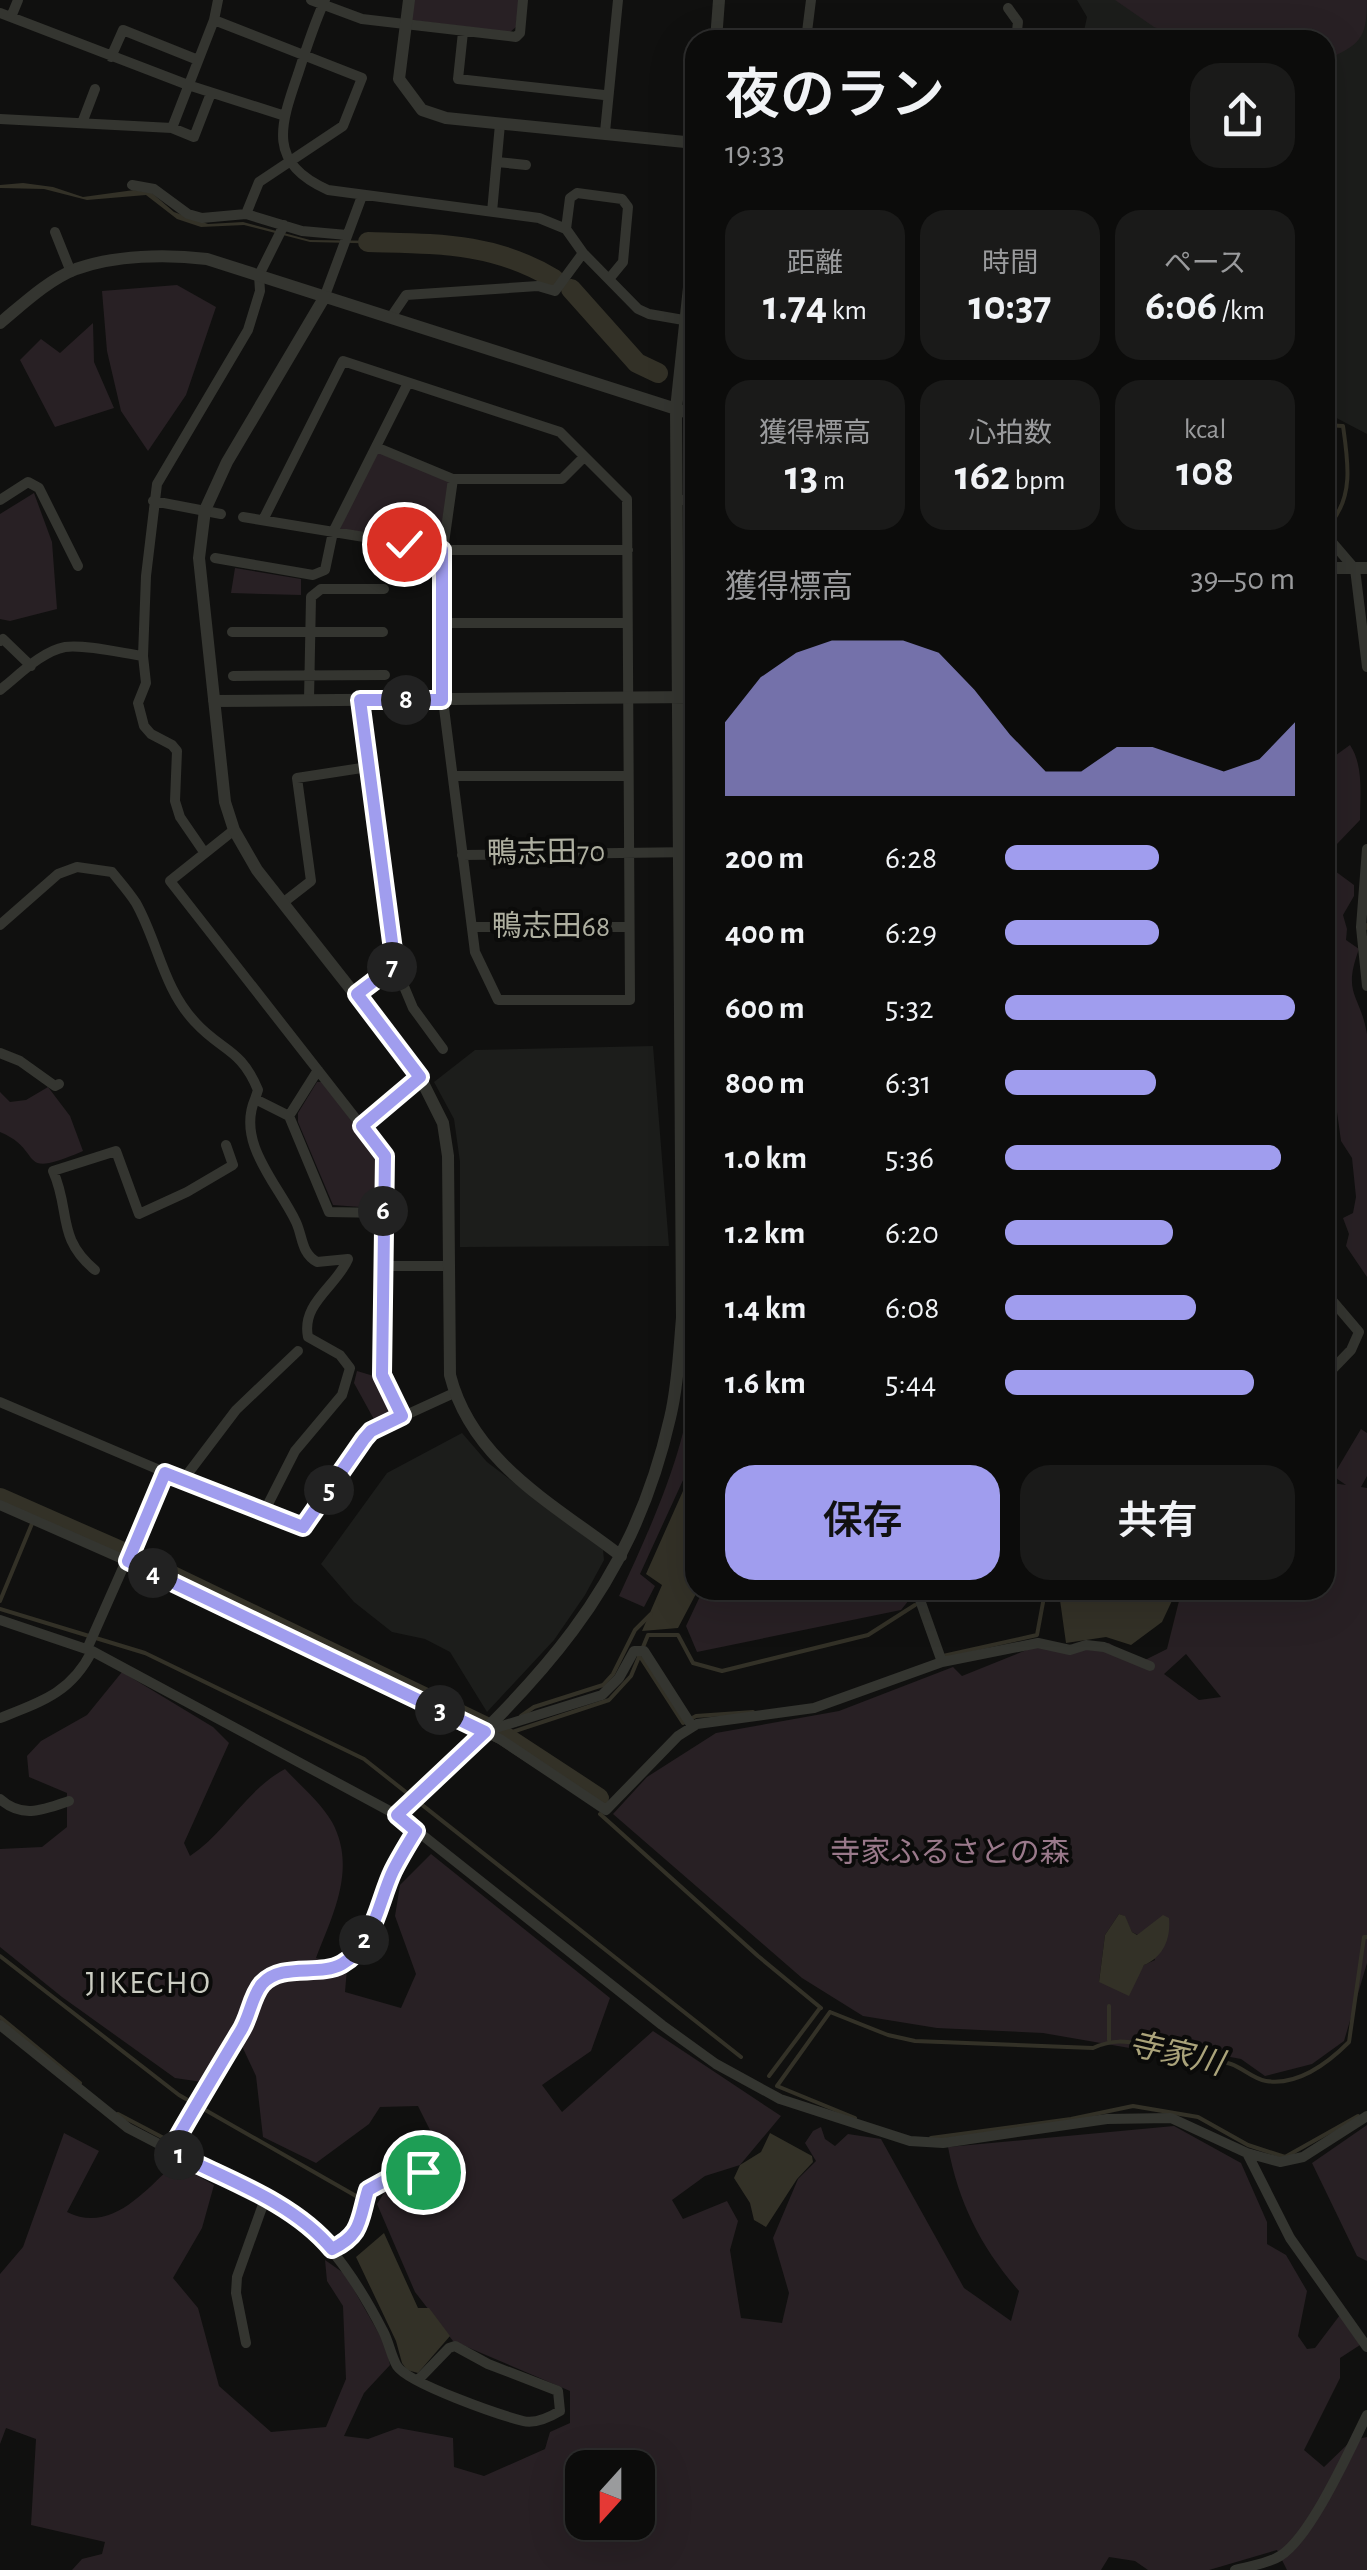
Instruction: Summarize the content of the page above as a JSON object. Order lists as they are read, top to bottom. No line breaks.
{"streets":{"street":["鴨志田70","鴨志田68"]},"districts":["JIKECHO"],"water":["寺家川"],"parks":["寺家ふるさとの森"],"north":"bottom","page":{"heading":["夜のラン","19:33"],"stats":[["距離","1.74 km"],["時間","10:37"],["ペース","6:06 /km"],["獲得標高","13 m"],["心拍数","162 bpm"],["kcal","108"]],"chart":["獲得標高","39–50 m"],"pins":["8","7","6","5","4","3","2","1"],"list":[{"name":"200 m","note":"6:28"},{"name":"400 m","note":"6:29"},{"name":"600 m","note":"5:32"},{"name":"800 m","note":"6:31"},{"name":"1.0 km","note":"5:36"},{"name":"1.2 km","note":"6:20"},{"name":"1.4 km","note":"6:08"},{"name":"1.6 km","note":"5:44"}],"buttons":["保存","共有"]}}
